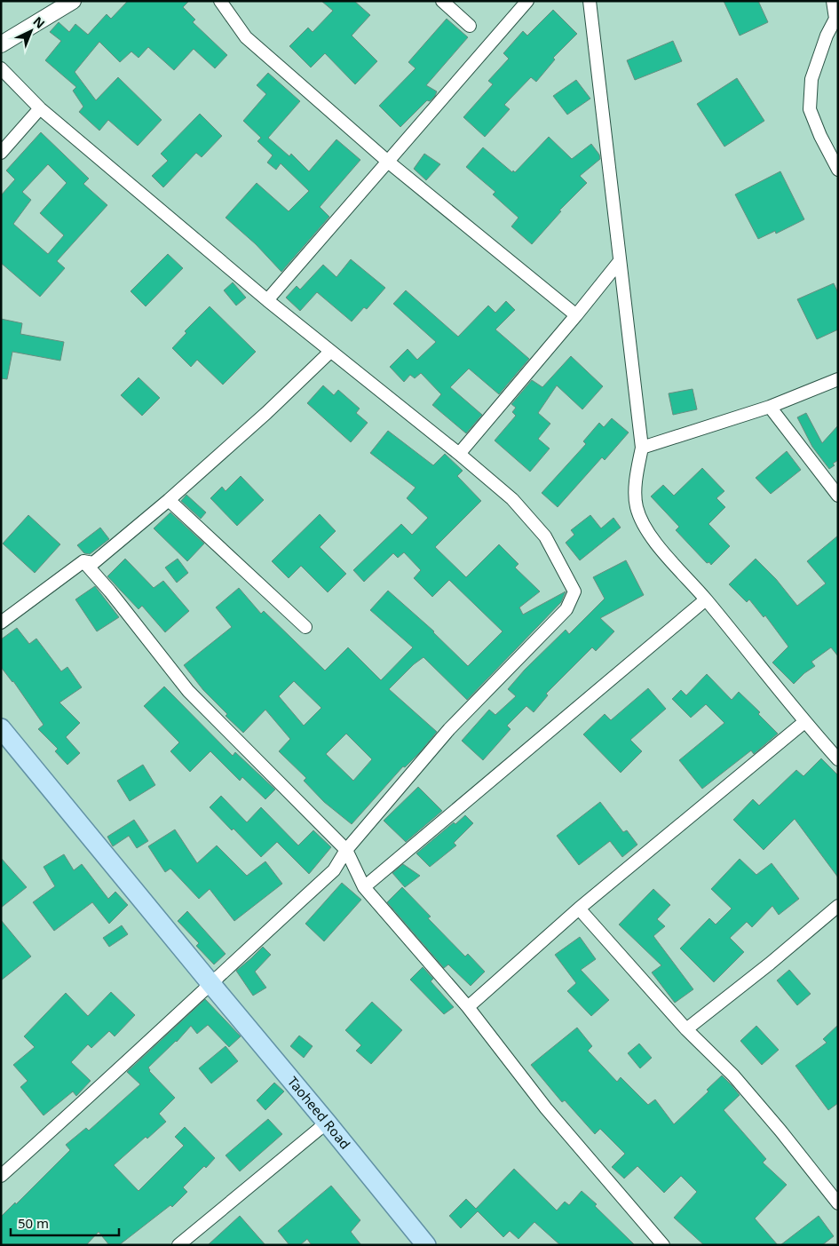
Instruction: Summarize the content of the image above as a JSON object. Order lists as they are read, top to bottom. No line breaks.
{"streets":{"main road":["Taoheed Road"]},"scale_bar":"50 m","north":"top right"}
